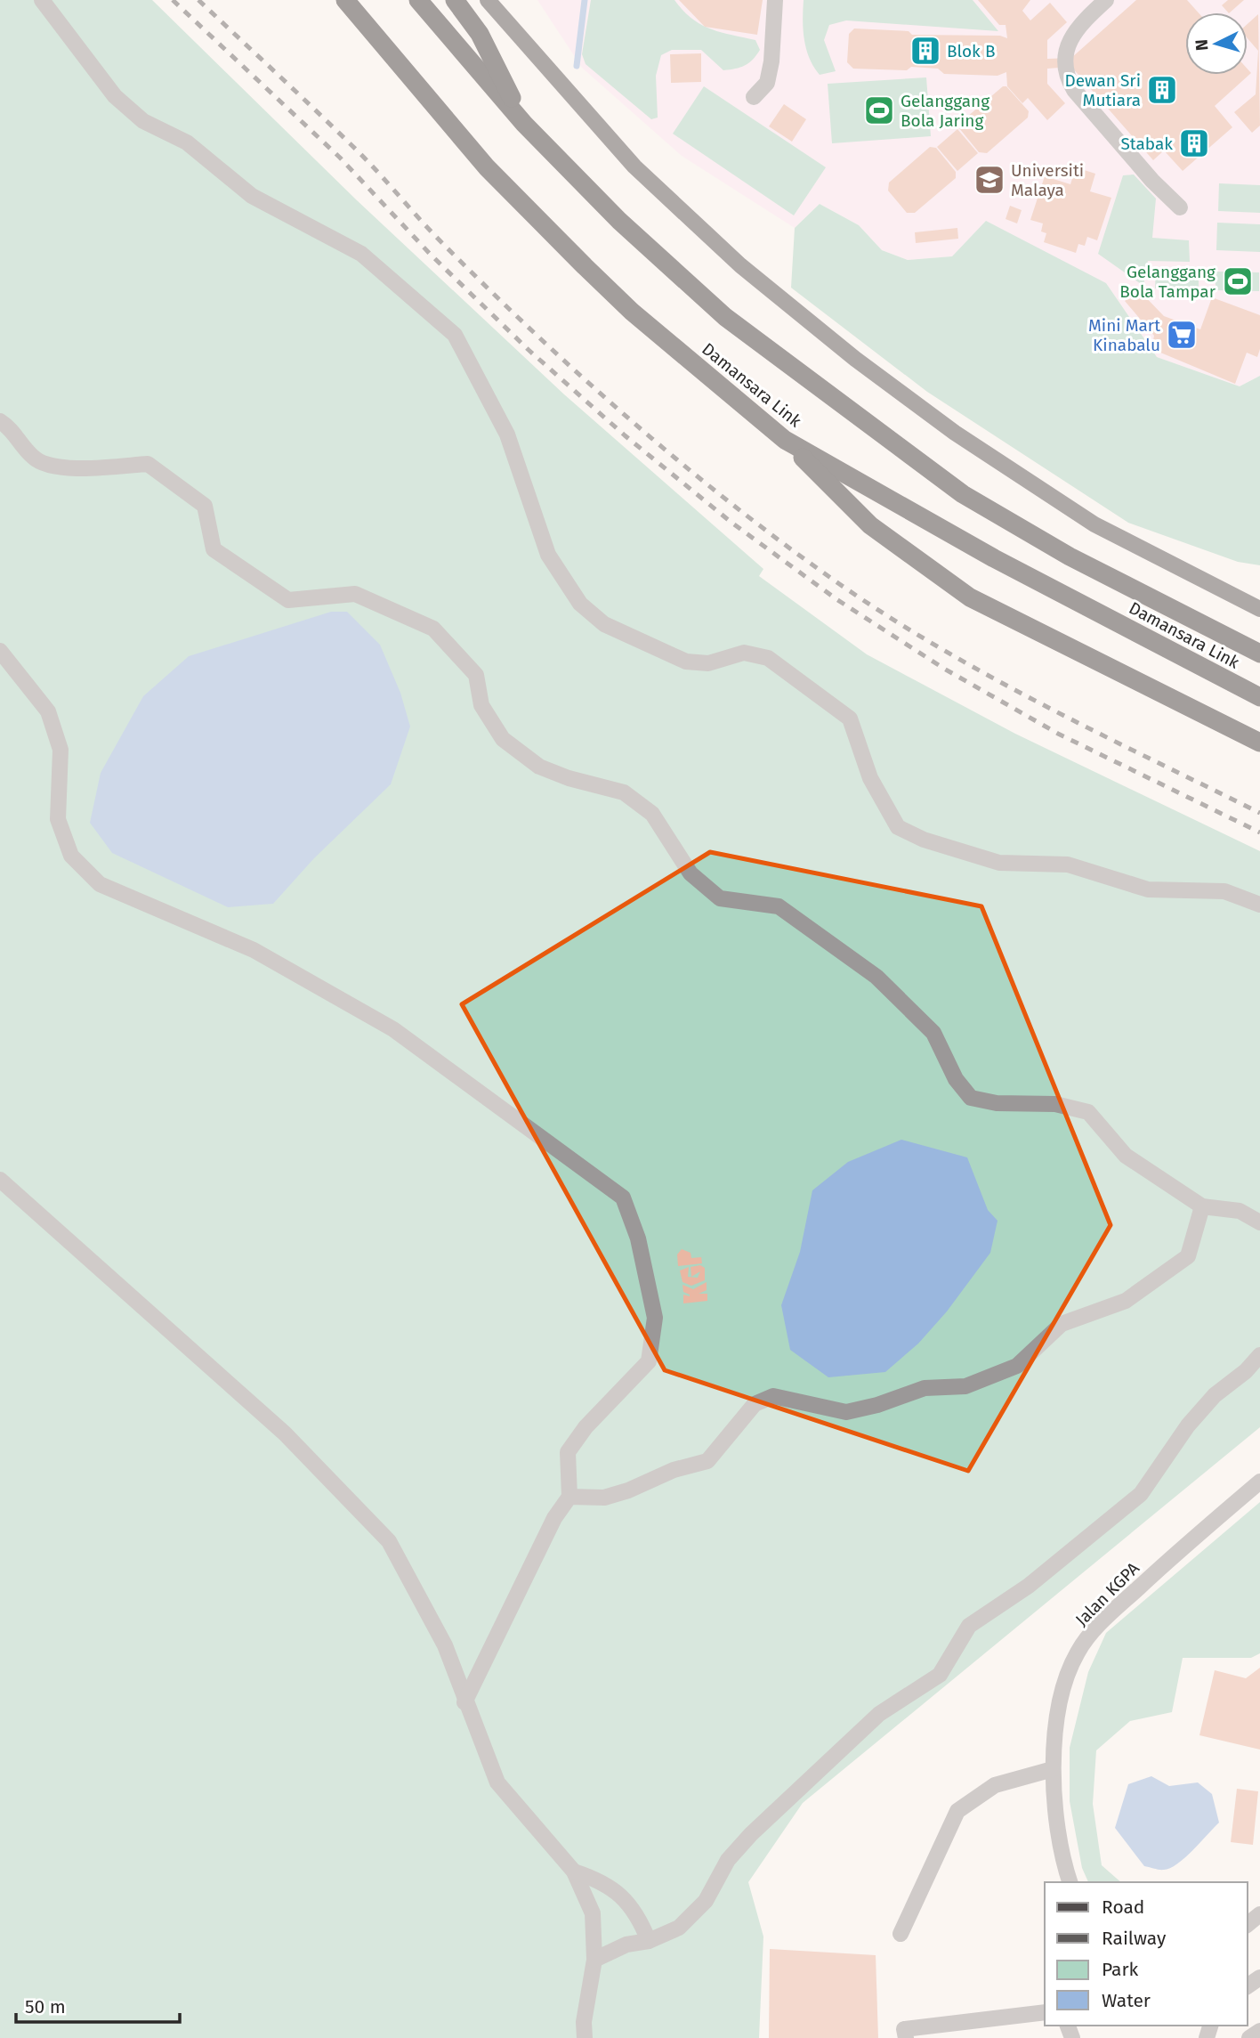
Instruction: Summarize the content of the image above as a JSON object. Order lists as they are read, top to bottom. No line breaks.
{"streets":{"highway":["Damansara Link"],"lane":["Jalan KGPA"]},"places":{"building":["Blok B","Dewan Sri Mutiara","Stabak"],"sports":["Gelanggang Bola Jaring","Gelanggang Bola Tampar"],"school or university":["Universiti Malaya"],"supermarket":["Mini Mart Kinabalu"]},"legend":["Road","Railway","Park","Water"],"scale_bar":"50 m","north":"left"}
